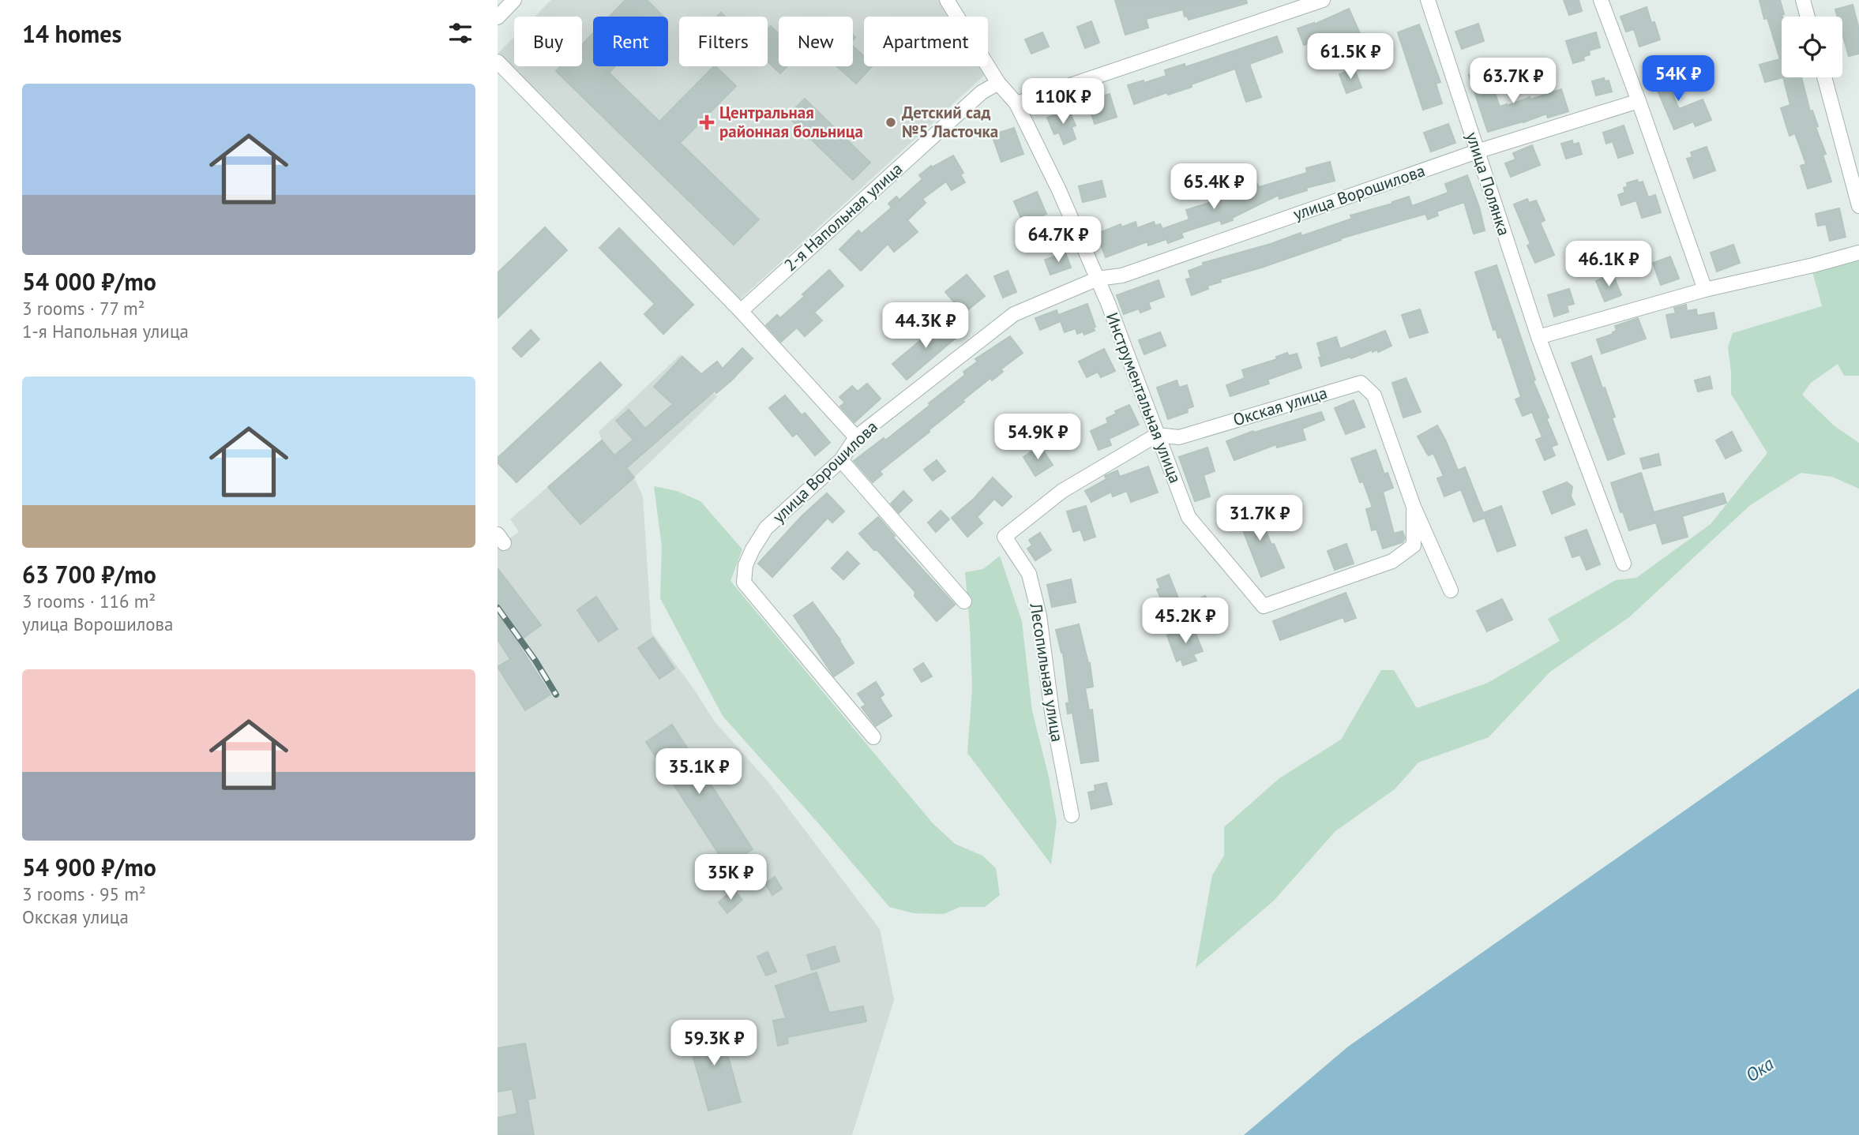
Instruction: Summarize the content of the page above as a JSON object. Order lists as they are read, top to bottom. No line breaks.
{"streets":{"street":["улица Полянка","улица Ворошилова","2-я Напольная улица","Инструментальная улица","Окская улица","Лесопильная улица"]},"crossings":[["улица Полянка","улица Ворошилова"],["улица Ворошилова","Инструментальная улица"],["2-я Напольная улица","Инструментальная улица"],["Инструментальная улица","Окская улица"],["Инструментальная улица","Лесопильная улица"],["Окская улица","Лесопильная улица"]],"water":["Ока"],"places":{"health":["Центральная районная больница"],"other":["Детский сад №5 Ласточка"]},"page":{"heading":"14 homes","chip":["Buy","Rent","Filters","New","Apartment"],"price":["61.5K ₽","54K ₽","63.7K ₽","110K ₽","65.4K ₽","64.7K ₽","46.1K ₽","44.3K ₽","54.9K ₽","31.7K ₽","45.2K ₽","35.1K ₽","35K ₽","59.3K ₽"],"list":[{"name":"54 000 ₽/mo","note":"3 rooms · 77 m² · 1-я Напольная улица"},{"name":"63 700 ₽/mo","note":"3 rooms · 116 m² · улица Ворошилова"},{"name":"54 900 ₽/mo","note":"3 rooms · 95 m² · Окская улица"}]}}
